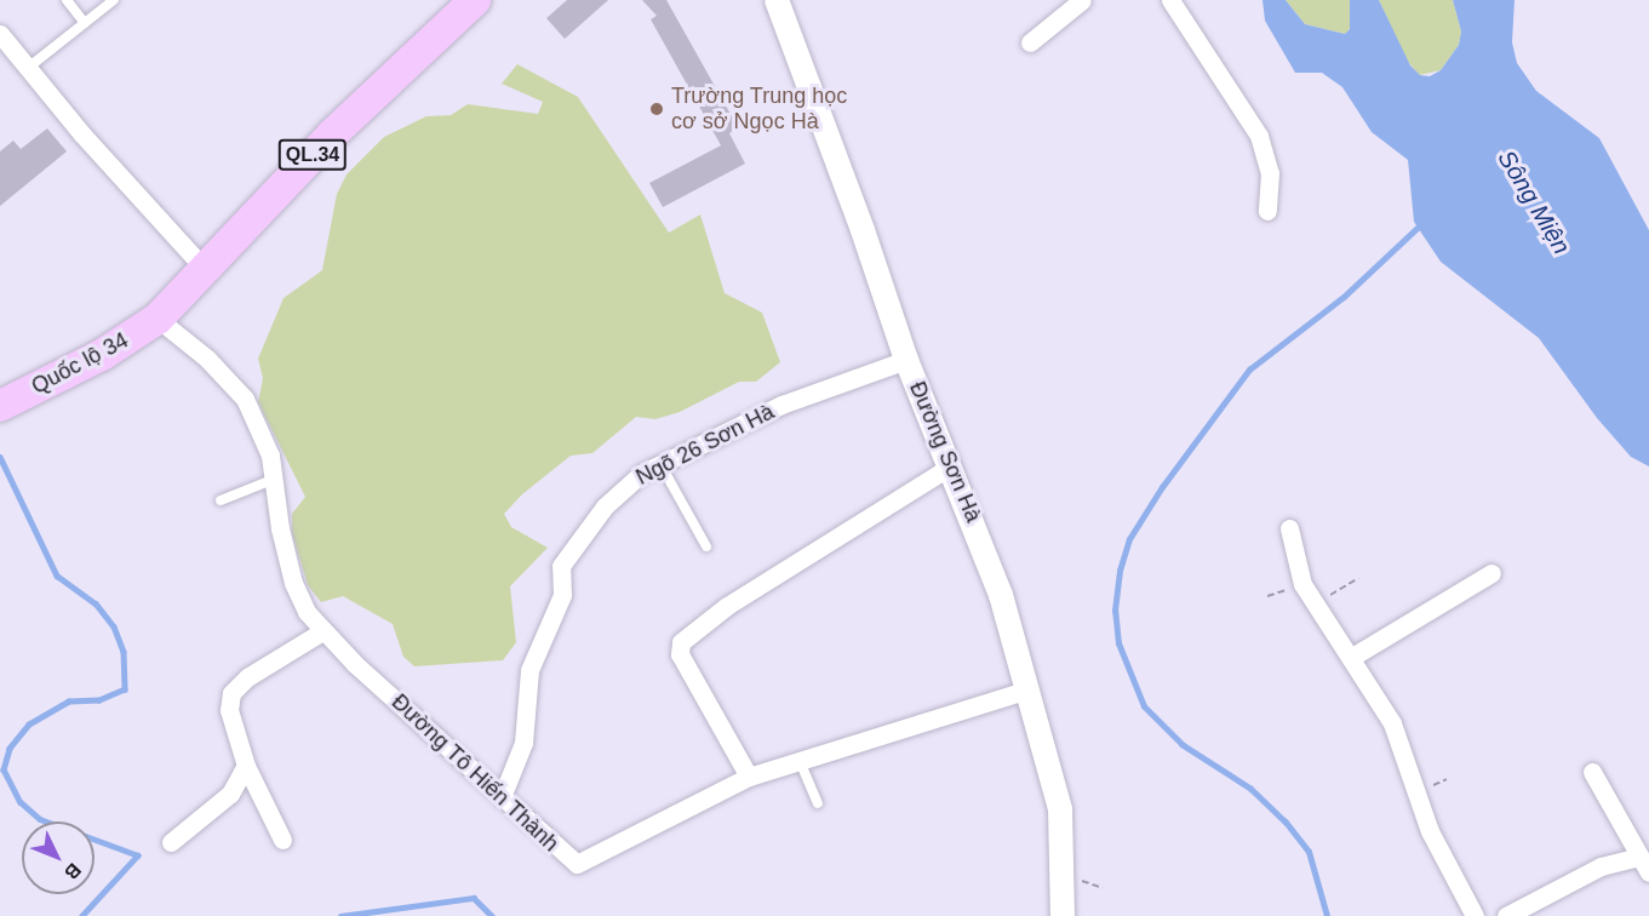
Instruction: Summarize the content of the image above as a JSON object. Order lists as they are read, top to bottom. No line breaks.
{"streets":{"highway":["QL.34","Quốc lộ 34"],"street":["Ngõ 26 Sơn Hà","Đường Sơn Hà","Đường Tô Hiến Thành"]},"crossings":[["QL.34","Quốc lộ 34"],["QL.34","Đường Tô Hiến Thành"],["Quốc lộ 34","Đường Tô Hiến Thành"],["Ngõ 26 Sơn Hà","Đường Sơn Hà"],["Ngõ 26 Sơn Hà","Đường Tô Hiến Thành"],["Đường Sơn Hà","Đường Tô Hiến Thành"]],"water":["Sông Miện"],"places":["Trường Trung học cơ sở Ngọc Hà"],"north":"bottom right"}
